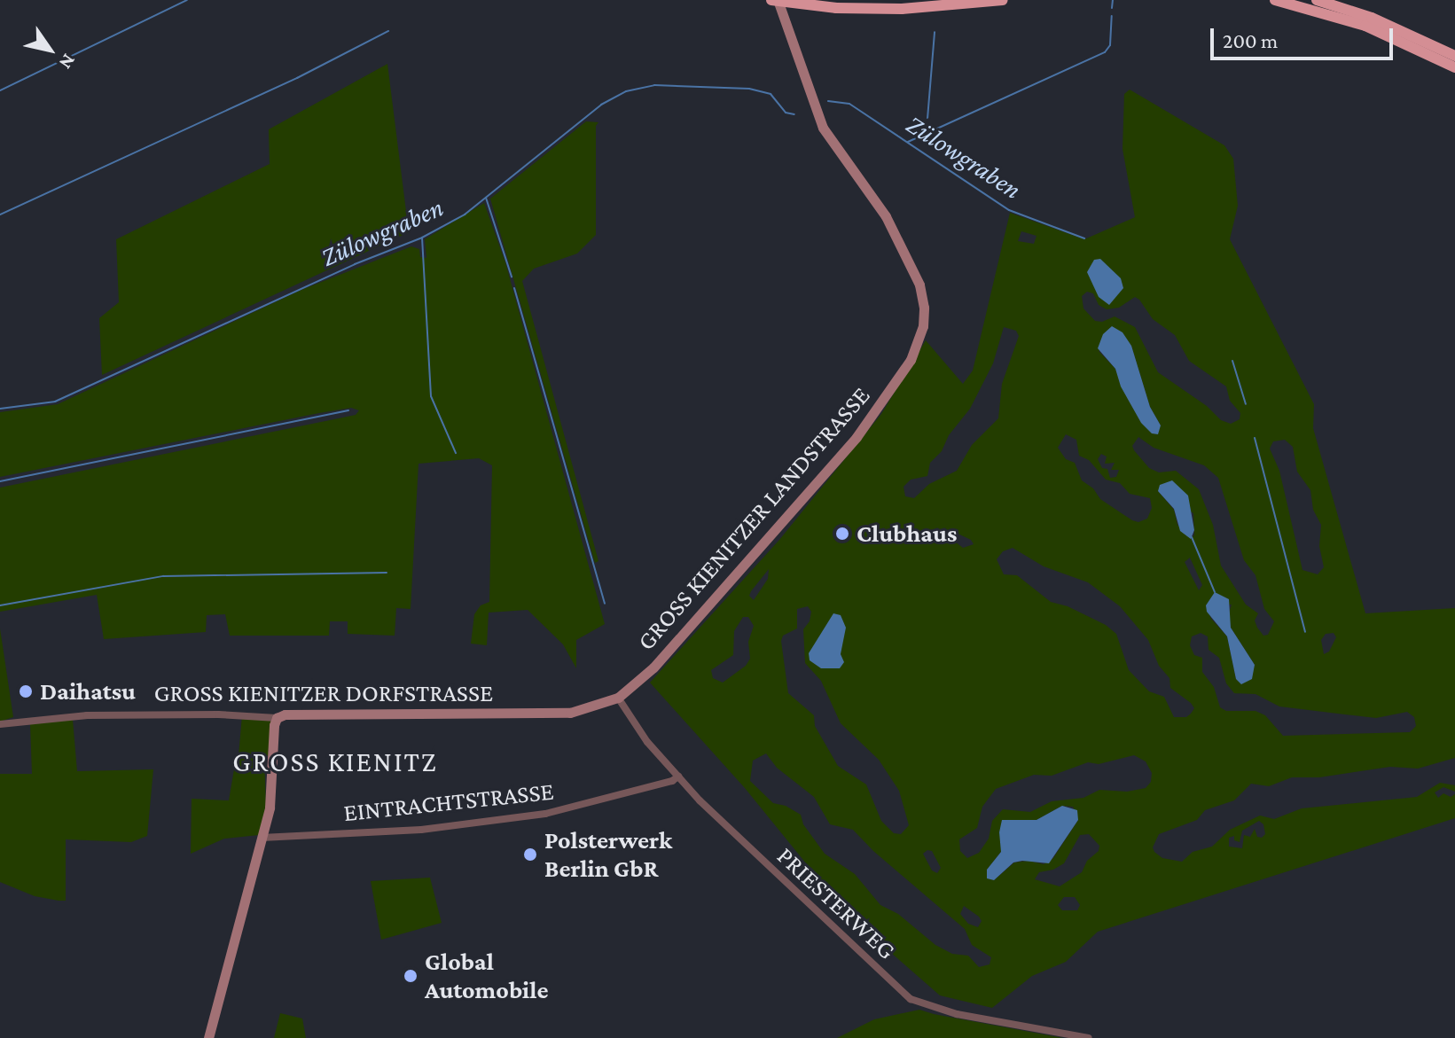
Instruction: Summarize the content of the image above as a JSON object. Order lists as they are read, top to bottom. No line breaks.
{"streets":{"main road":["GROSS KIENITZER LANDSTRASSE","GROSS KIENITZER DORFSTRASSE"],"street":["EINTRACHTSTRASSE","PRIESTERWEG"]},"crossings":[["GROSS KIENITZER LANDSTRASSE","GROSS KIENITZER DORFSTRASSE"],["GROSS KIENITZER DORFSTRASSE","PRIESTERWEG"],["EINTRACHTSTRASSE","PRIESTERWEG"]],"districts":["GROSS KIENITZ"],"water":["Zülowgraben"],"places":["Clubhaus","Daihatsu","Polsterwerk Berlin GbR","Global Automobile"],"scale_bar":"200 m","north":"bottom right"}
